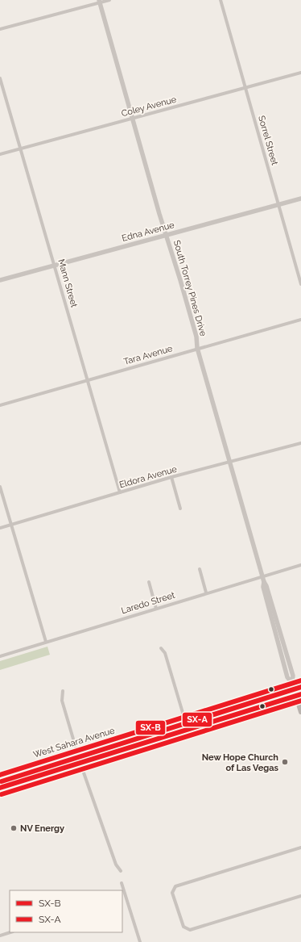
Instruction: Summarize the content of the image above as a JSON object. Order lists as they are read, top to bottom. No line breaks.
{"streets":{"main road":["South Torrey Pines Drive","West Sahara Avenue"],"street":["Coley Avenue","Sorrel Street","Edna Avenue","Mann Street","Tara Avenue","Eldora Avenue","Laredo Street"]},"crossings":[["Coley Avenue","Sorrel Street"],["Coley Avenue","Mann Street"],["Coley Avenue","South Torrey Pines Drive"],["Sorrel Street","Edna Avenue"],["Edna Avenue","Mann Street"],["Edna Avenue","South Torrey Pines Drive"],["Mann Street","Tara Avenue"],["Mann Street","Eldora Avenue"],["South Torrey Pines Drive","Tara Avenue"],["South Torrey Pines Drive","Eldora Avenue"],["South Torrey Pines Drive","Laredo Street"],["South Torrey Pines Drive","West Sahara Avenue"]],"places":["New Hope Church of Las Vegas","NV Energy"],"lines":["transit line SX-B","transit line SX-A"],"legend":["SX-B","SX-A"]}
